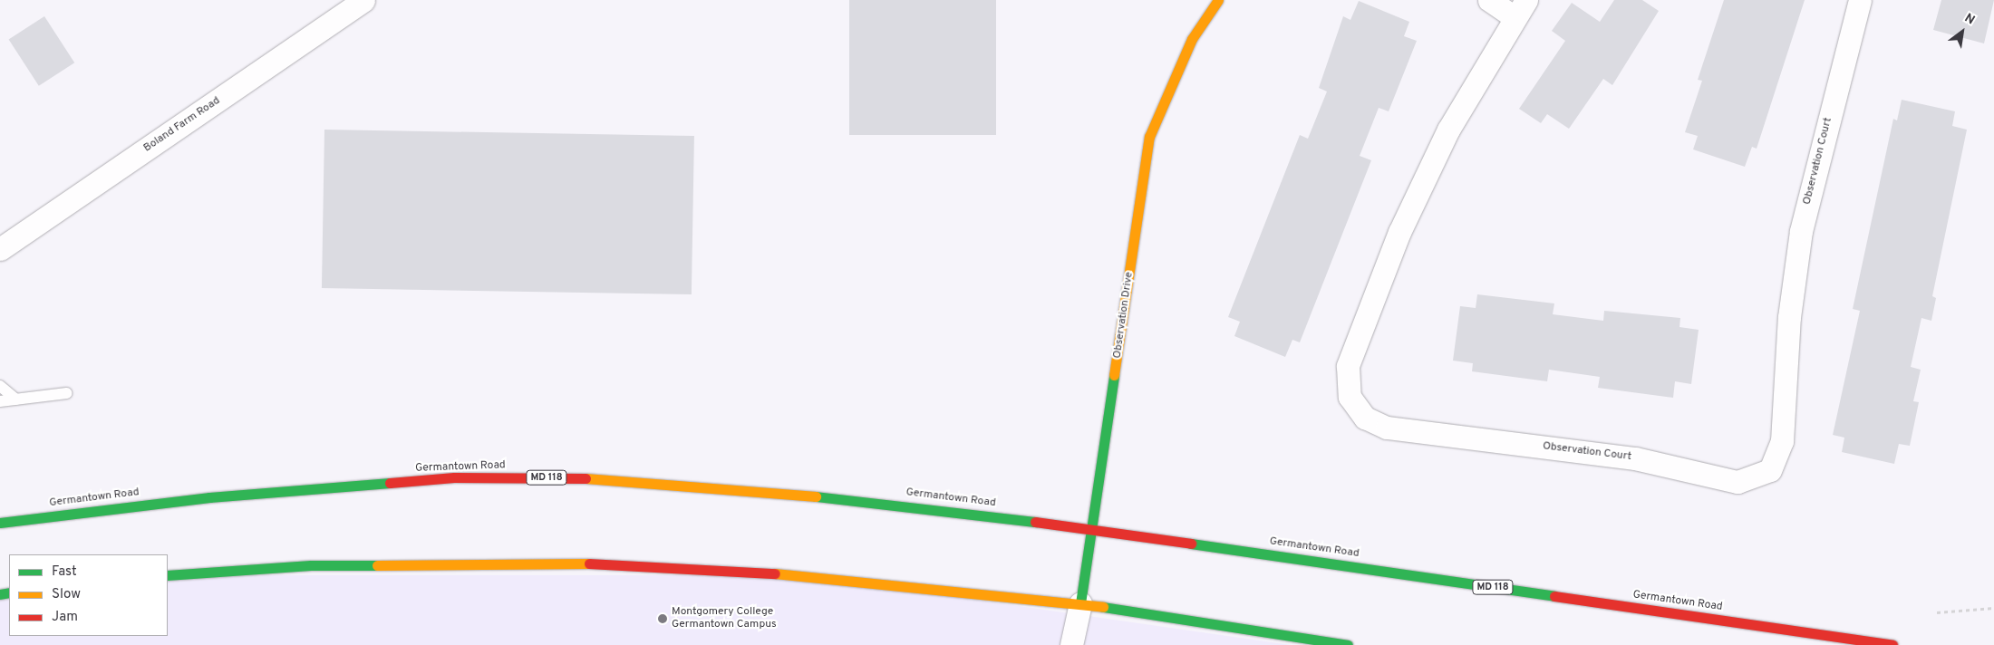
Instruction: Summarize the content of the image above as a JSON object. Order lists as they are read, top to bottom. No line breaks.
{"streets":{"main road":["Observation Drive","Germantown Road","MD 118"],"street":["Boland Farm Road","Observation Court"]},"crossings":[["Observation Drive","Germantown Road"]],"places":["Montgomery College Germantown Campus"],"legend":["Fast","Slow","Jam"],"north":"top right"}
